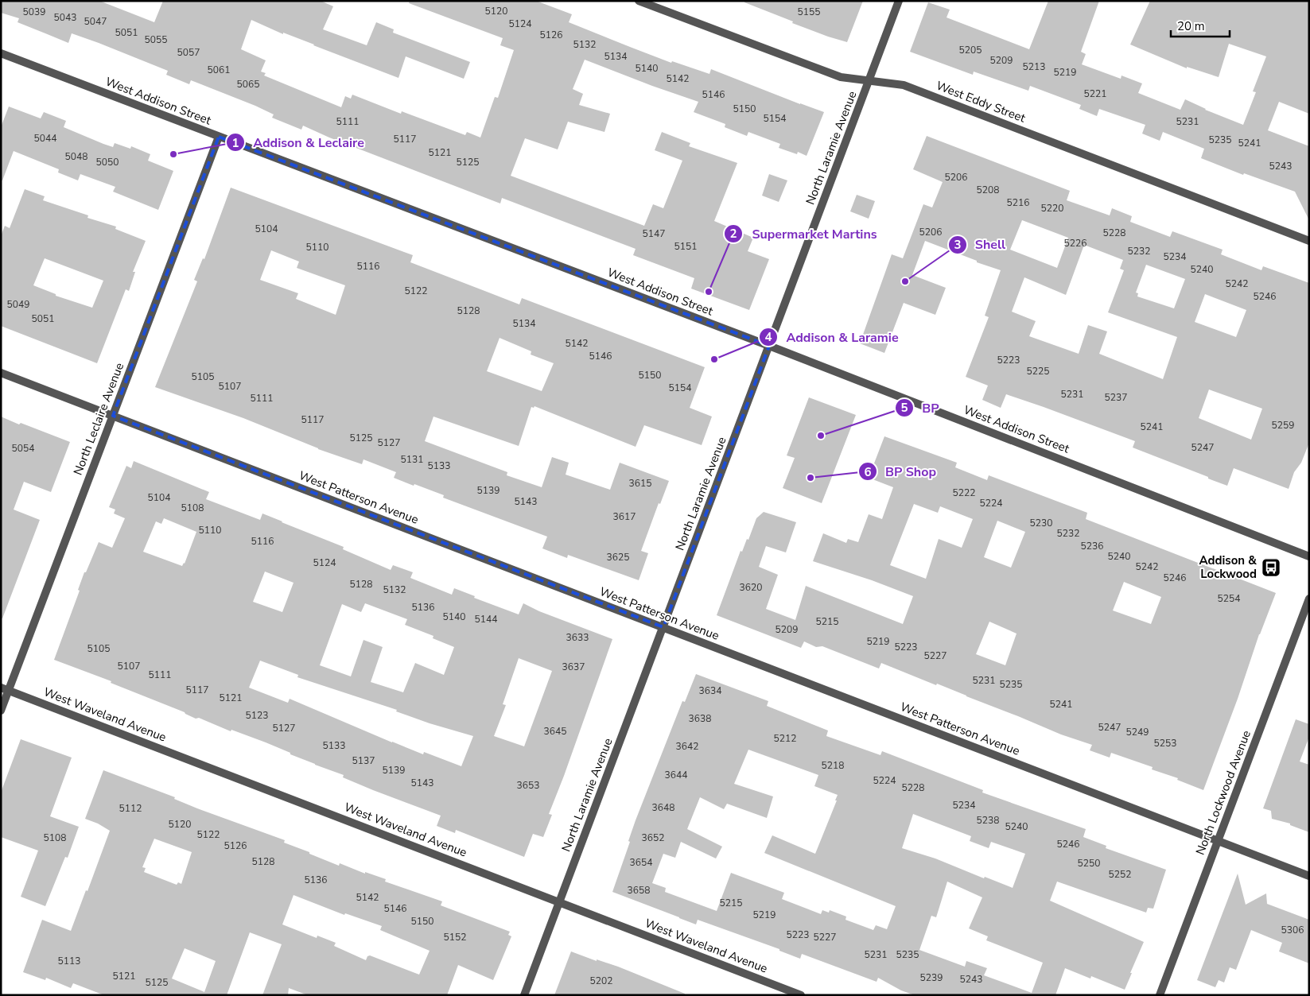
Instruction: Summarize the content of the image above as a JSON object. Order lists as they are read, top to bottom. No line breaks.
{"streets":{"street":["West Addison Street","West Eddy Street","North Laramie Avenue","North Leclaire Avenue","West Patterson Avenue","West Waveland Avenue","North Lockwood Avenue"]},"crossings":[["West Addison Street","North Laramie Avenue"],["West Addison Street","North Leclaire Avenue"],["West Eddy Street","North Laramie Avenue"],["North Laramie Avenue","West Patterson Avenue"],["North Laramie Avenue","West Waveland Avenue"],["North Leclaire Avenue","West Patterson Avenue"],["North Leclaire Avenue","West Waveland Avenue"],["West Patterson Avenue","North Lockwood Avenue"]],"places":{"other":["Addison & Leclaire","Shell","Supermarket Martins","Addison & Laramie","BP","BP Shop"],"bus stop":["Addison & Lockwood"]},"house_numbers":["5120","5039","5155","5043","5047","5124","5051","5126","5055","5132","5205","5057","5134","5209","5213","5140","5061","5219","5142","5065","5221","5146","5150","5154","5111","5231","5044","5117","5235","5241","5121","5048","5050","5125","5243","5206","5208","5216","5220","5104","5206","5228","5147","5226","5151","5110","5232","5234","5116","5240","5242","5122","5246","5049","5128","5051","5134","5142","5146","5223","5225","5150","5105","5107","5154","5231","5237","5111","5117","5259","5241","5125","5127","5247","5054","5131","5133","3615","5139","5222","5104","5143","5224","5108","3617","5230","5110","5232","5116","5236","5240","3625","5124","5242","5246","5128","3620","5132","5254","5136","5140","5144","5215","5209","3633","5219","5223","5105","5227","5107","3637","5111","5231","5235","5117","3634","5121","5241","5123","3638","5247","5127","3645","5249","5212","5253","5133","3642","5137","5218","5139","3644","5224","5143","3653","5228","5234","3648","5112","5238","5120","5240","5122","5108","3652","5246","5126","5128","3654","5250","5252","5136","3658","5142","5215","5146","5219","5150","5306","5223","5152","5227","5231","5235","5113","5121","5239","5243","5202","5125"],"scale_bar":"20 m"}
